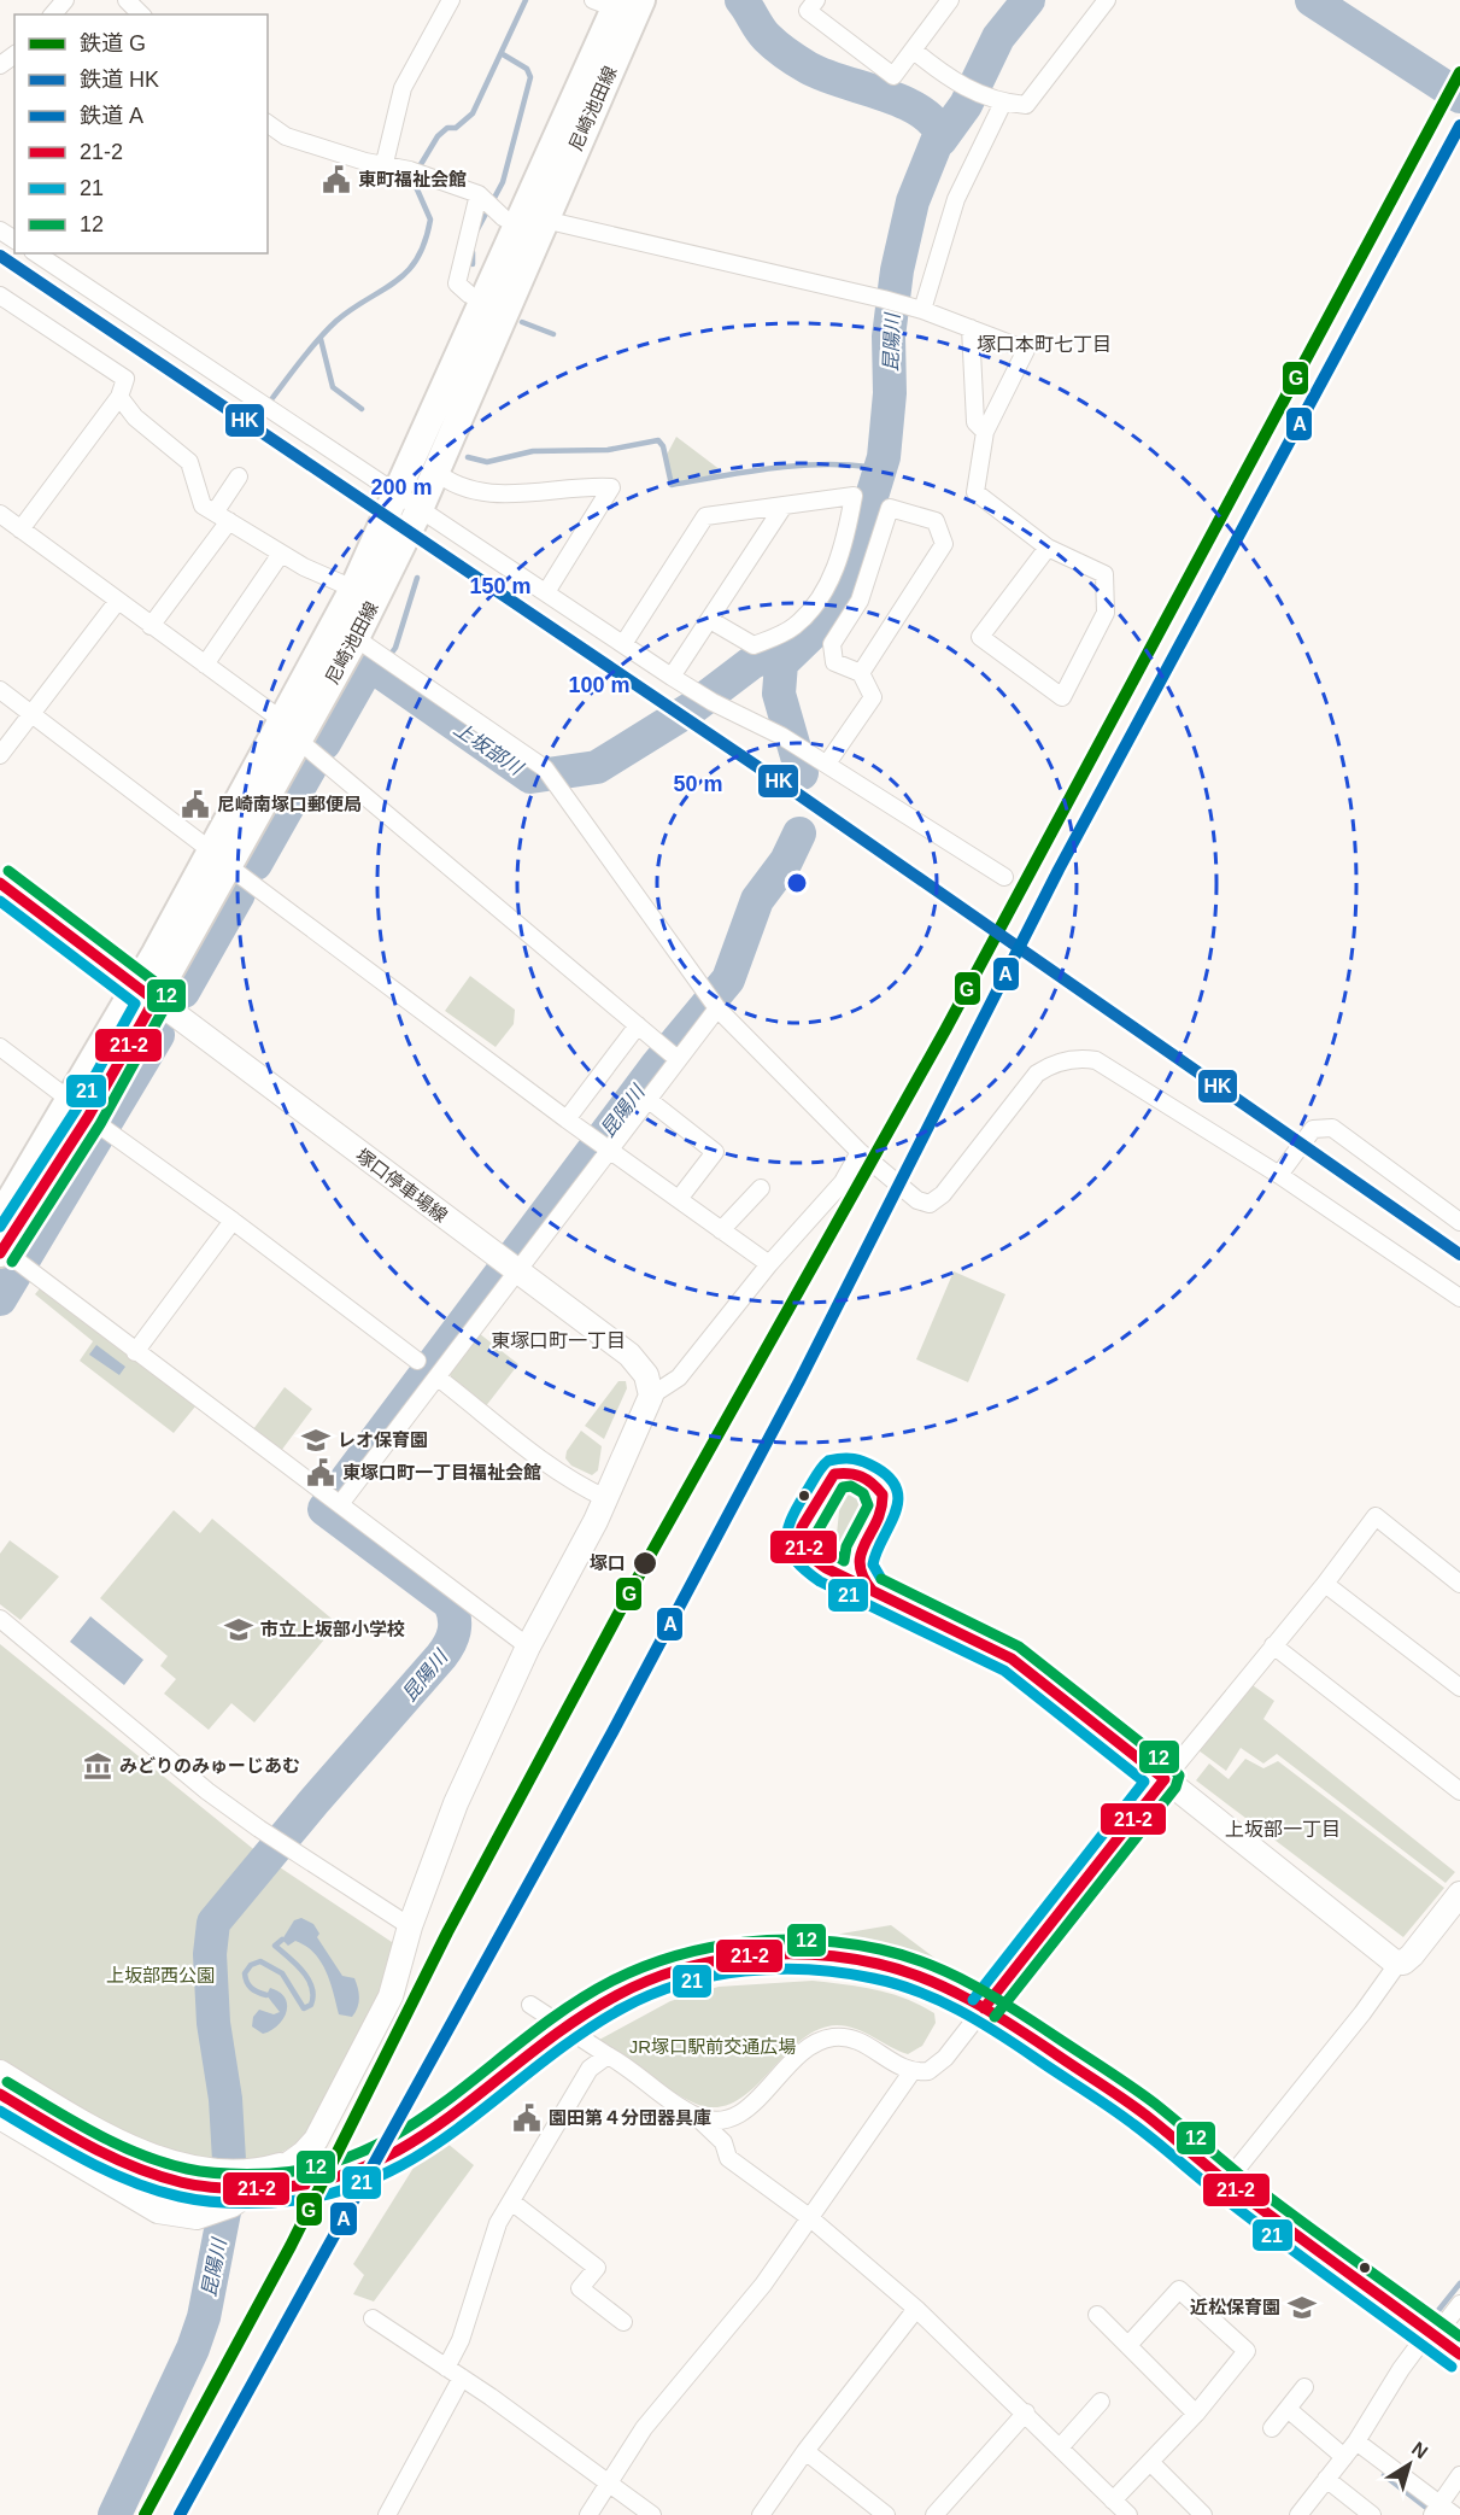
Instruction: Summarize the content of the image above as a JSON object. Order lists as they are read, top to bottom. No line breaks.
{"streets":{"main road":["尼崎池田線","塚口停車場線"]},"crossings":[["尼崎池田線","塚口停車場線"]],"districts":["塚口本町七丁目","東塚口町一丁目","上坂部一丁目"],"water":["昆陽川","上坂部川"],"parks":["上坂部西公園","JR塚口駅前交通広場"],"places":{"public building":["東町福祉会館","尼崎南塚口郵便局","東塚口町一丁目福祉会館","園田第４分団器具庫"],"school or university":["レオ保育園","市立上坂部小学校","近松保育園"],"other":["塚口"],"museum":["みどりのみゅーじあむ"]},"lines":["rail line G","rail line A","rail line HK","transit line 12","transit line 21-2","transit line 21"],"legend":["鉄道 G","鉄道 HK","鉄道 A","21-2","21","12"],"north":"top right","rings":["200 m","150 m","100 m","50 m"]}
